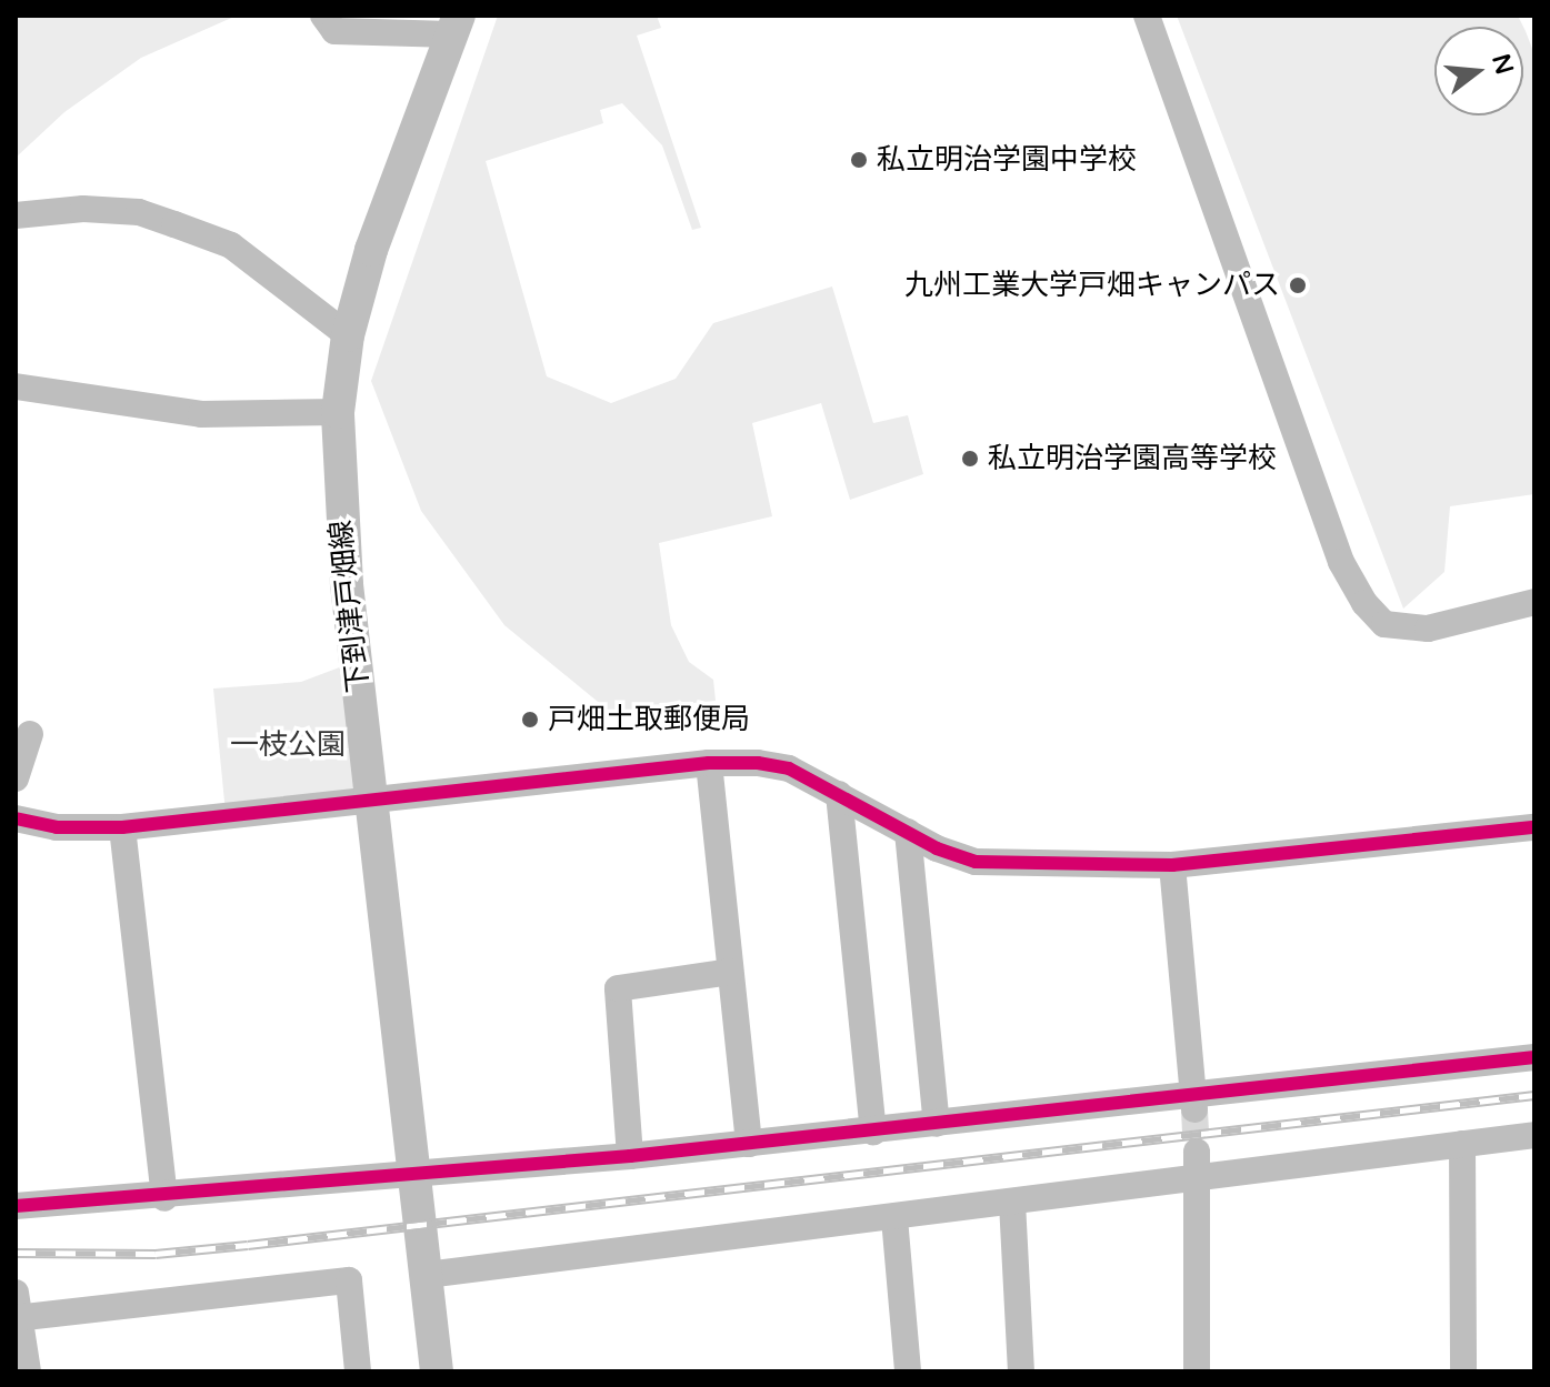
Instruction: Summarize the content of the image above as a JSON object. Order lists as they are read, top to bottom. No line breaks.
{"streets":{"main road":["下到津戸畑線"]},"parks":["一枝公園"],"places":["私立明治学園中学校","九州工業大学戸畑キャンパス","私立明治学園高等学校","戸畑土取郵便局"],"north":"right"}
